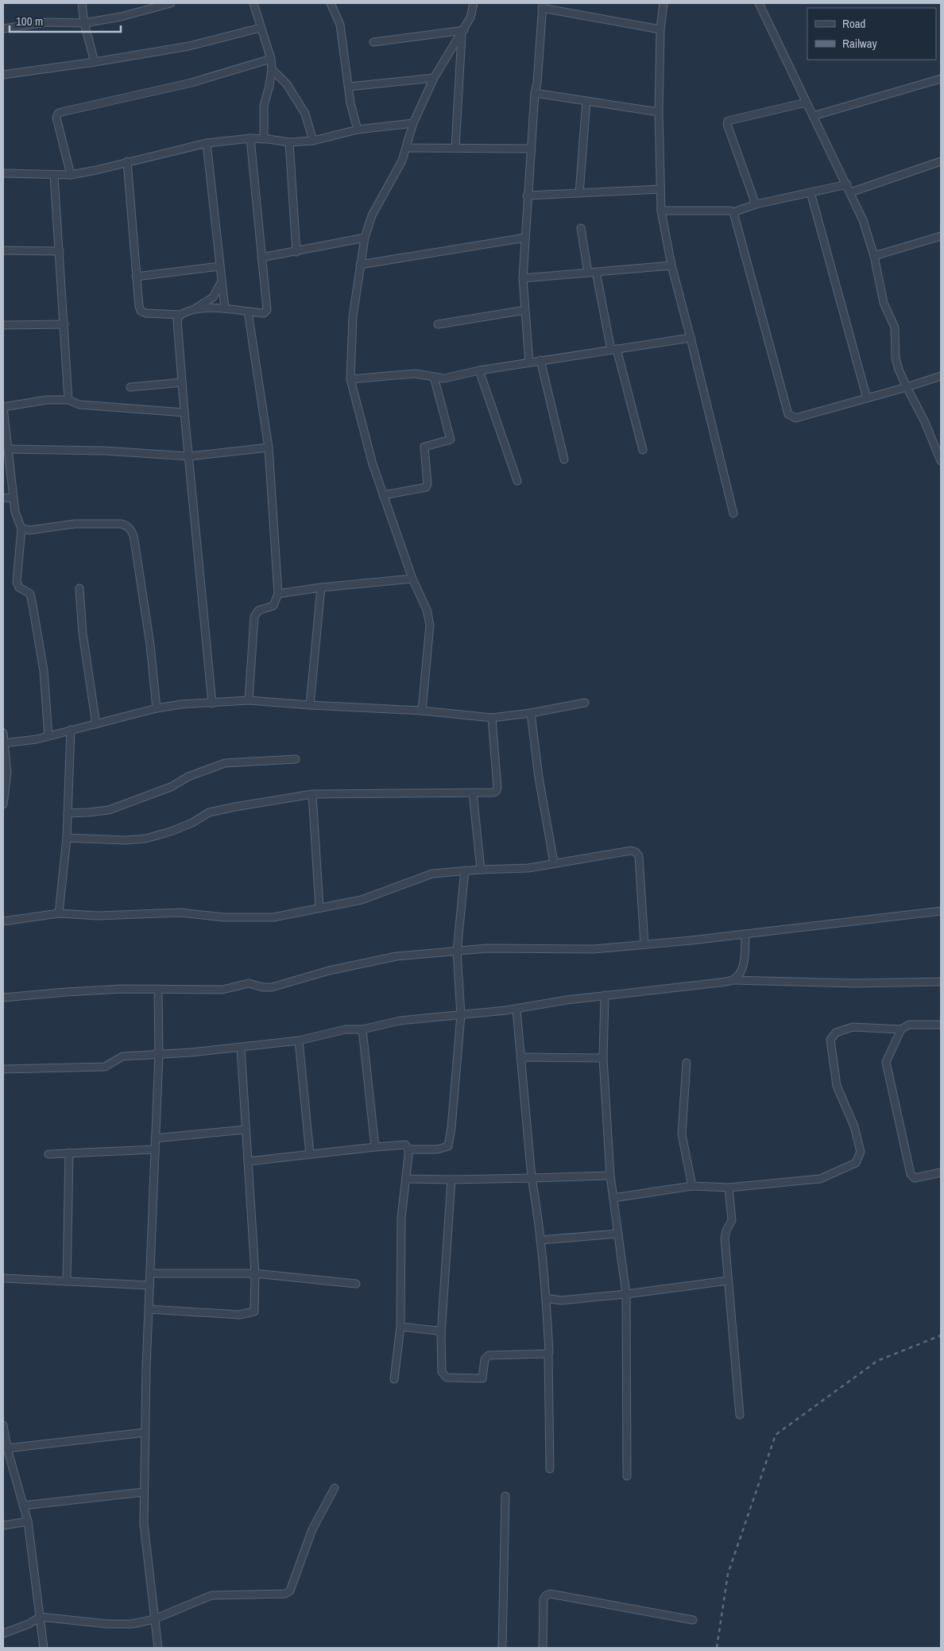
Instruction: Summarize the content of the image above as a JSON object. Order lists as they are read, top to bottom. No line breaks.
{"legend":["Road","Railway"],"scale_bar":"100 m"}
